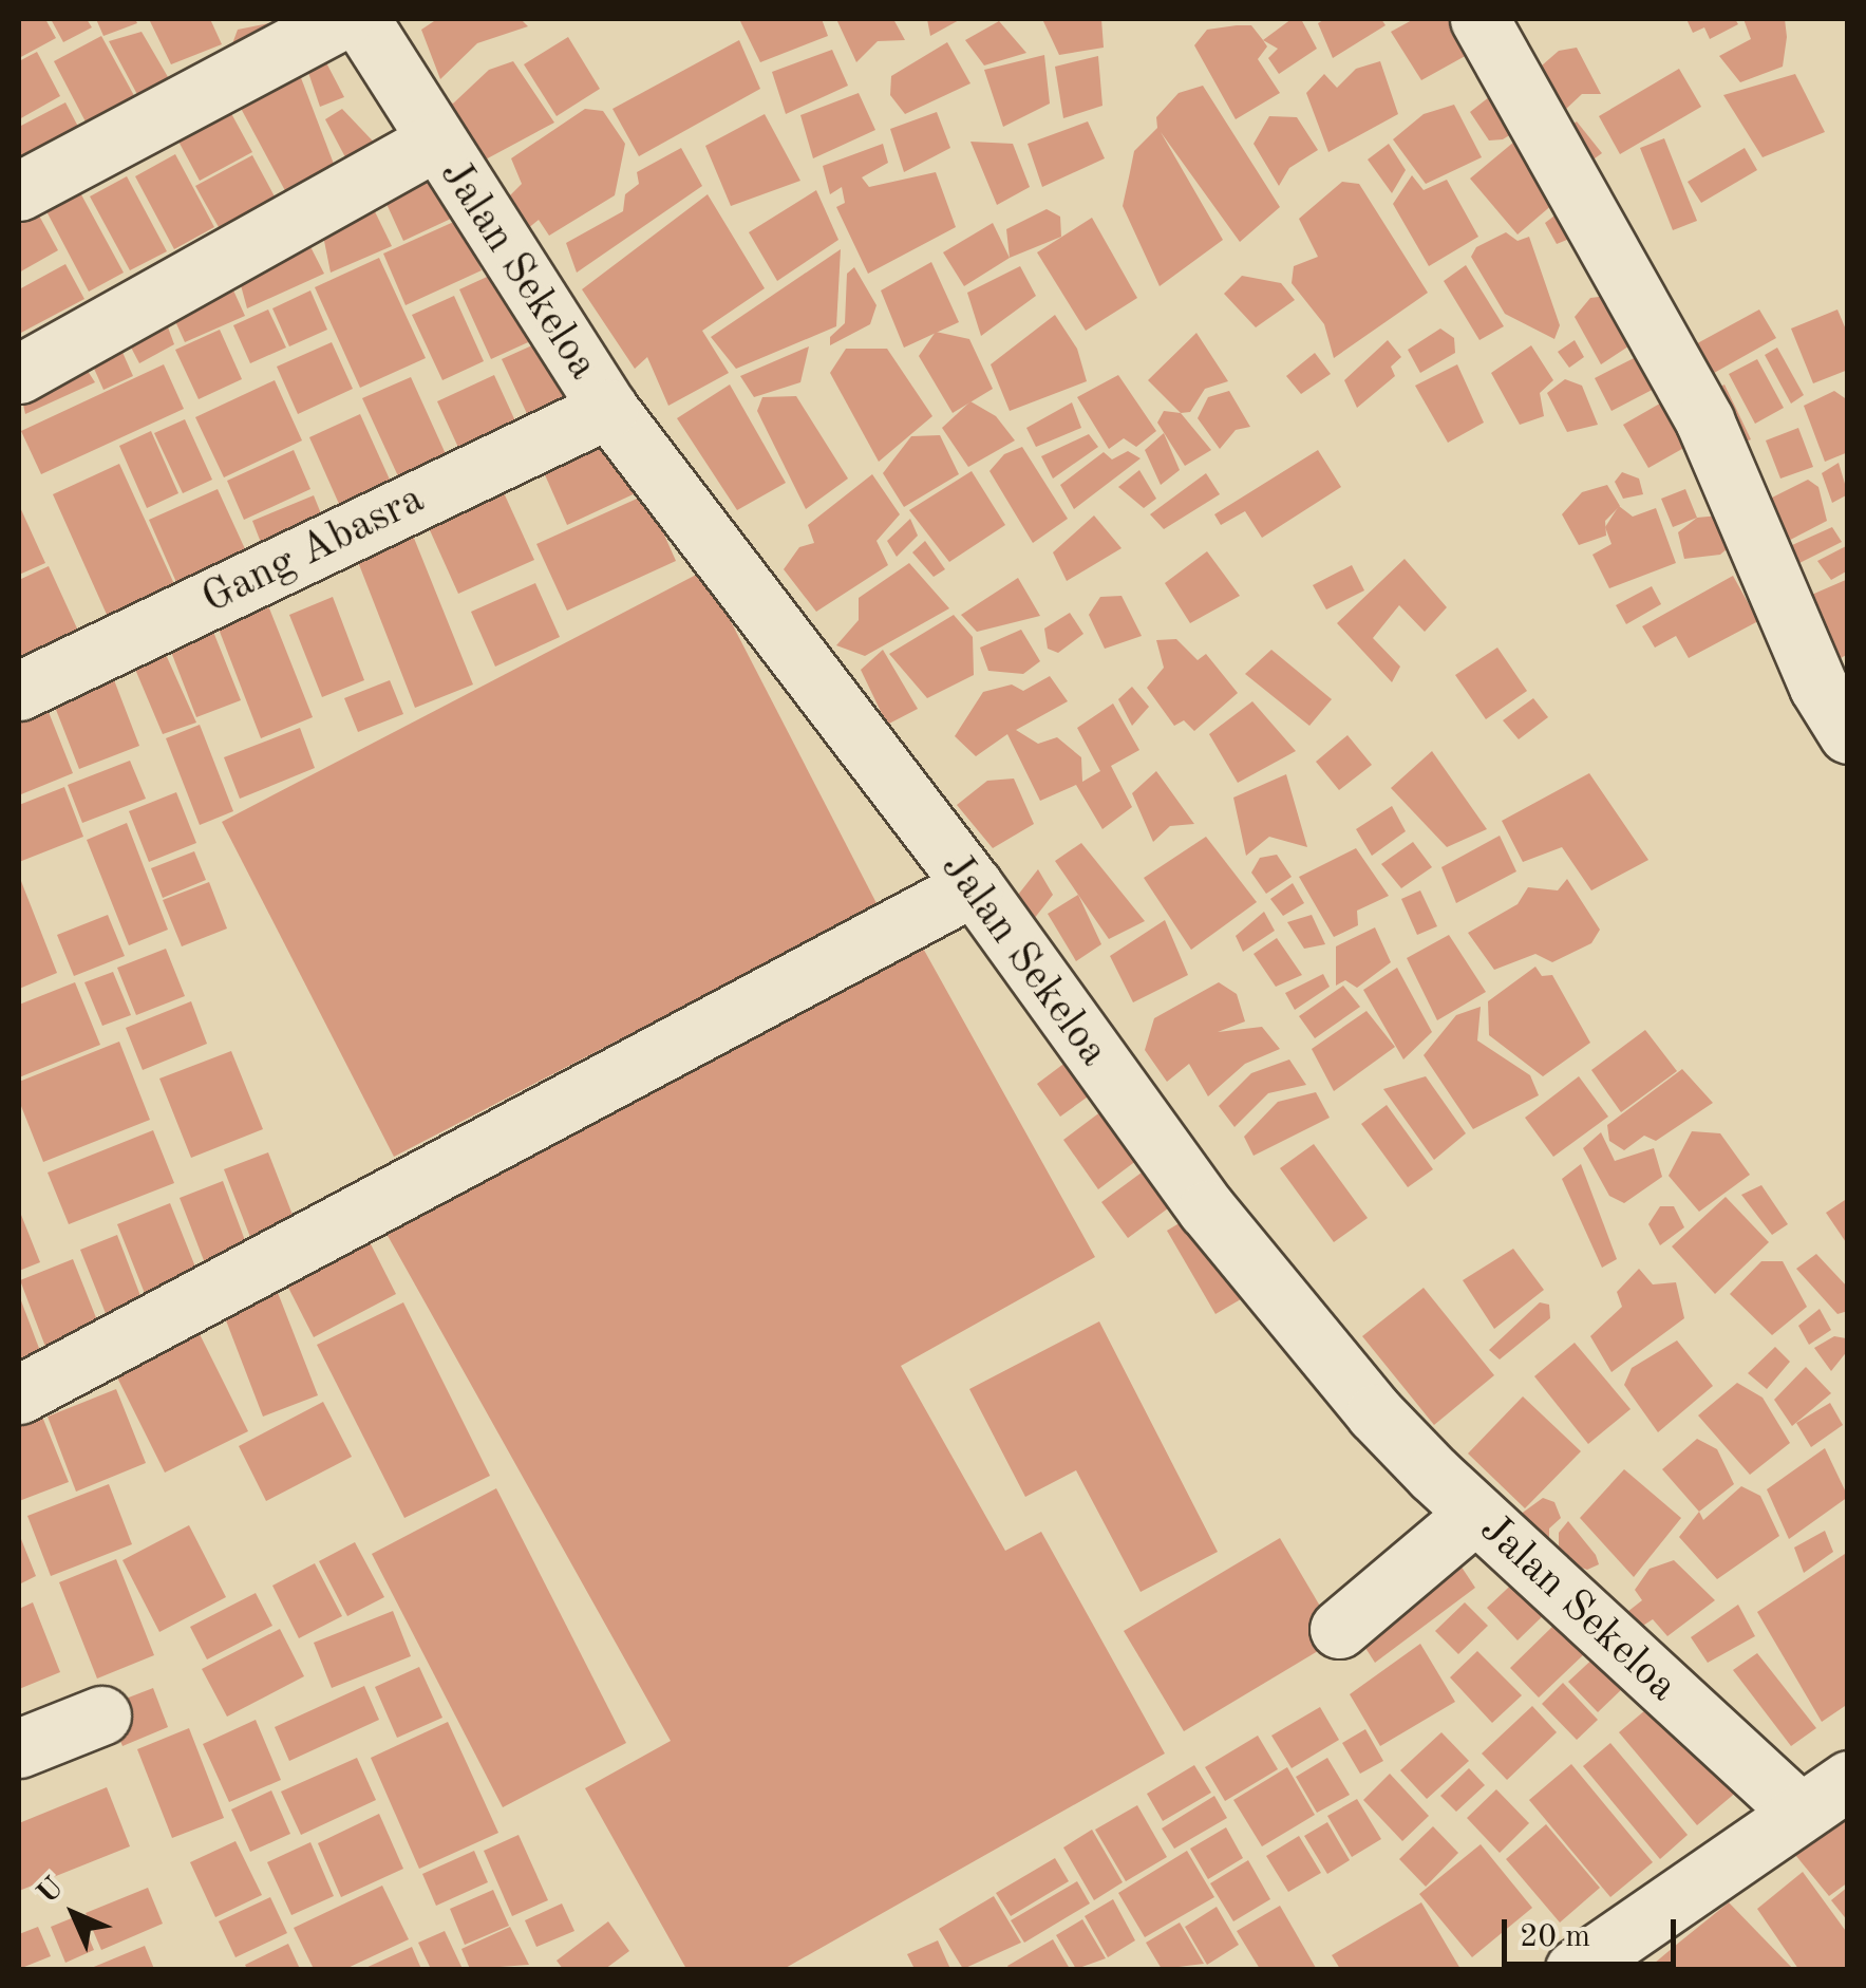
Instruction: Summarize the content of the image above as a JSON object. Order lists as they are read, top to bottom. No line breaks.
{"streets":{"street":["Jalan Sekeloa","Gang Abasra"]},"crossings":[["Jalan Sekeloa","Gang Abasra"]],"scale_bar":"20 m","north":"top left"}
